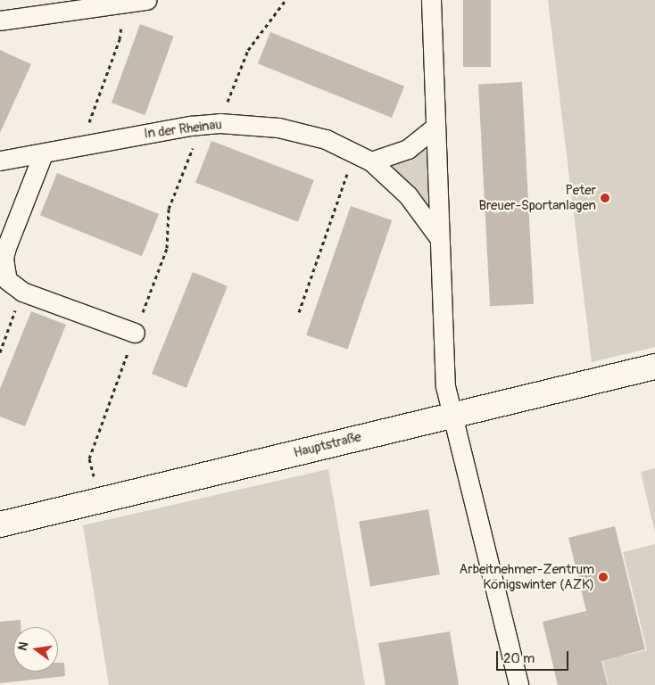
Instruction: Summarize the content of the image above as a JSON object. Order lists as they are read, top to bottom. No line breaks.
{"streets":{"main road":["Hauptstraße"],"street":["In der Rheinau"]},"places":["Peter Breuer-Sportanlagen","Arbeitnehmer-Zentrum Königswinter (AZK)"],"scale_bar":"20 m","north":"left"}
